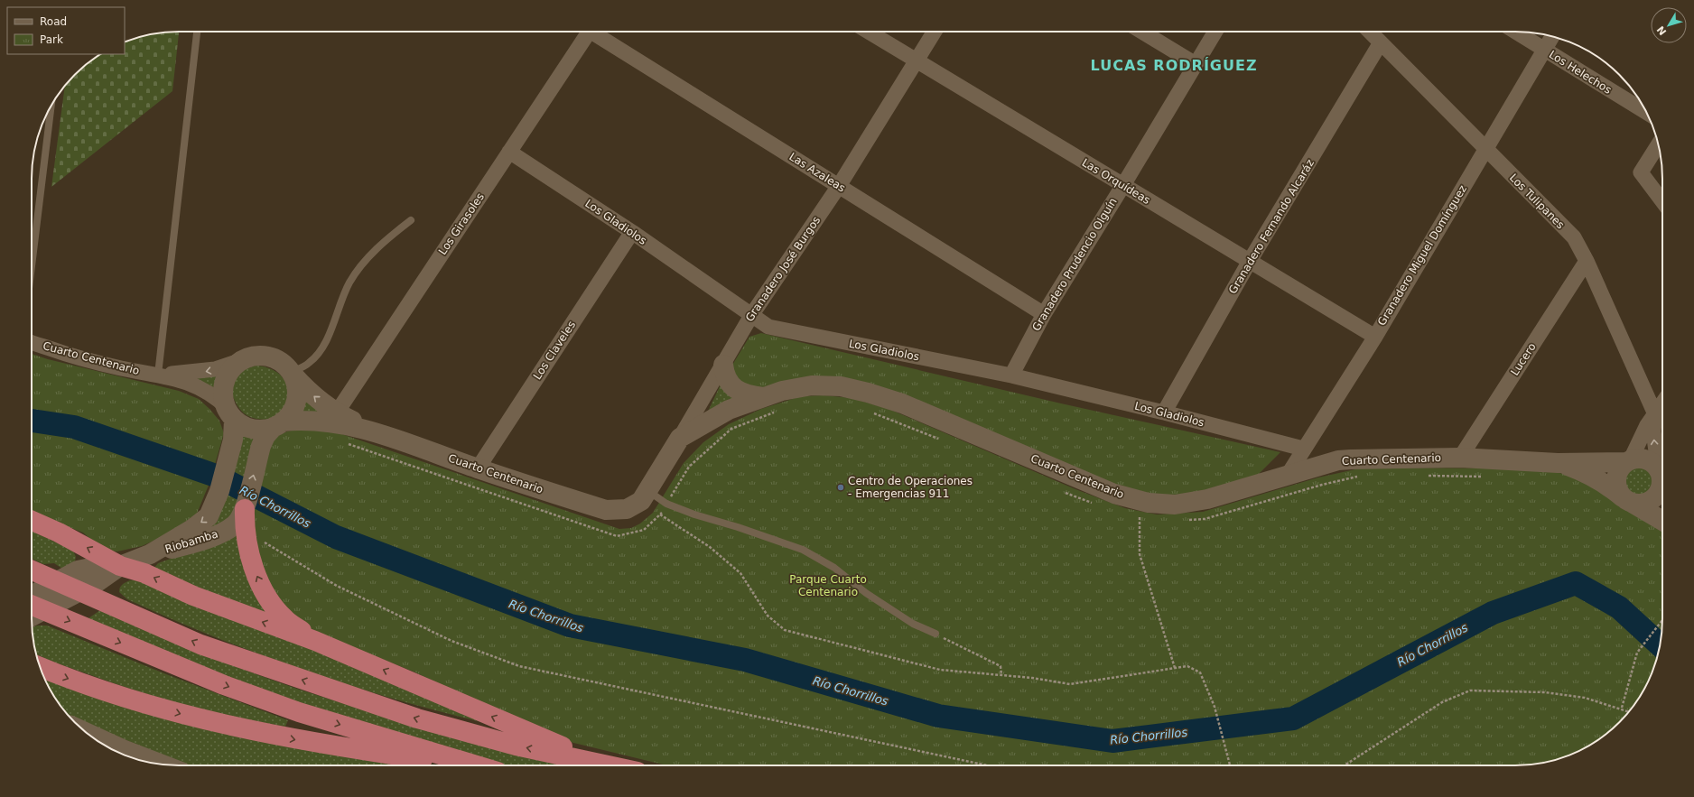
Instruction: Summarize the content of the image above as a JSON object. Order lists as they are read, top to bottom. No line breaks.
{"streets":{"main road":["Granadero José Burgos","Cuarto Centenario","Riobamba"],"street":["Los Helechos","Las Azaleas","Las Orquídeas","Los Tulipanes","Los Gladiolos","Los Girasoles","Granadero Fernando Alcaráz","Granadero Miguel Domínguez","Granadero Prudencio Olguín","Los Claveles","Lucero"]},"crossings":[["Los Helechos","Granadero Miguel Domínguez"],["Las Azaleas","Granadero Prudencio Olguín"],["Las Azaleas","Granadero José Burgos"],["Las Orquídeas","Granadero Fernando Alcaráz"],["Las Orquídeas","Granadero Miguel Domínguez"],["Las Orquídeas","Granadero Prudencio Olguín"],["Las Orquídeas","Granadero José Burgos"],["Los Tulipanes","Granadero Fernando Alcaráz"],["Los Tulipanes","Granadero Miguel Domínguez"],["Los Tulipanes","Lucero"],["Los Gladiolos","Los Girasoles"],["Los Gladiolos","Granadero Fernando Alcaráz"],["Los Gladiolos","Granadero Miguel Domínguez"],["Los Gladiolos","Granadero Prudencio Olguín"],["Los Gladiolos","Granadero José Burgos"],["Los Gladiolos","Los Claveles"],["Los Girasoles","Cuarto Centenario"],["Granadero Miguel Domínguez","Cuarto Centenario"],["Granadero José Burgos","Cuarto Centenario"],["Los Claveles","Cuarto Centenario"],["Cuarto Centenario","Lucero"],["Cuarto Centenario","Riobamba"]],"districts":["LUCAS RODRÍGUEZ"],"water":["Río Chorrillos"],"parks":["Parque Cuarto Centenario"],"places":["Centro de Operaciones - Emergencias 911"],"legend":["Road","Park"],"north":"bottom left"}
